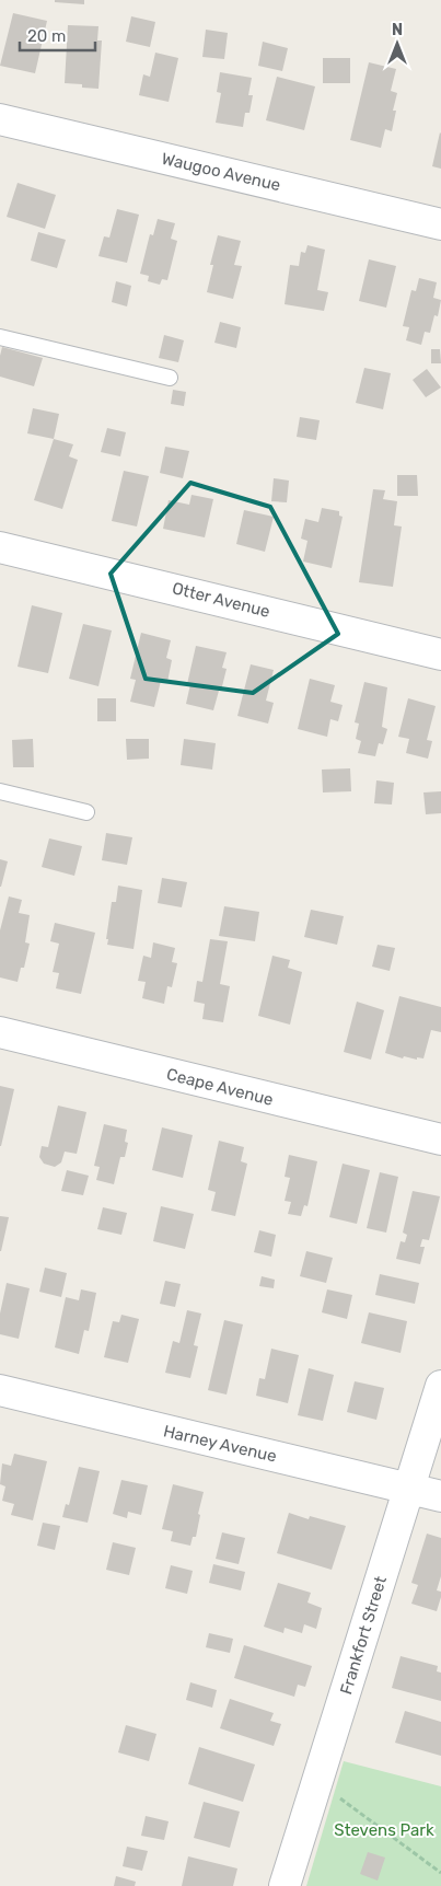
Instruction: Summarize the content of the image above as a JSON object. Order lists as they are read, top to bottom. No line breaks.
{"streets":{"street":["Waugoo Avenue","Otter Avenue","Ceape Avenue","Harney Avenue","Frankfort Street"]},"crossings":[["Harney Avenue","Frankfort Street"]],"parks":["Stevens Park"],"scale_bar":"20 m","north":"top"}
